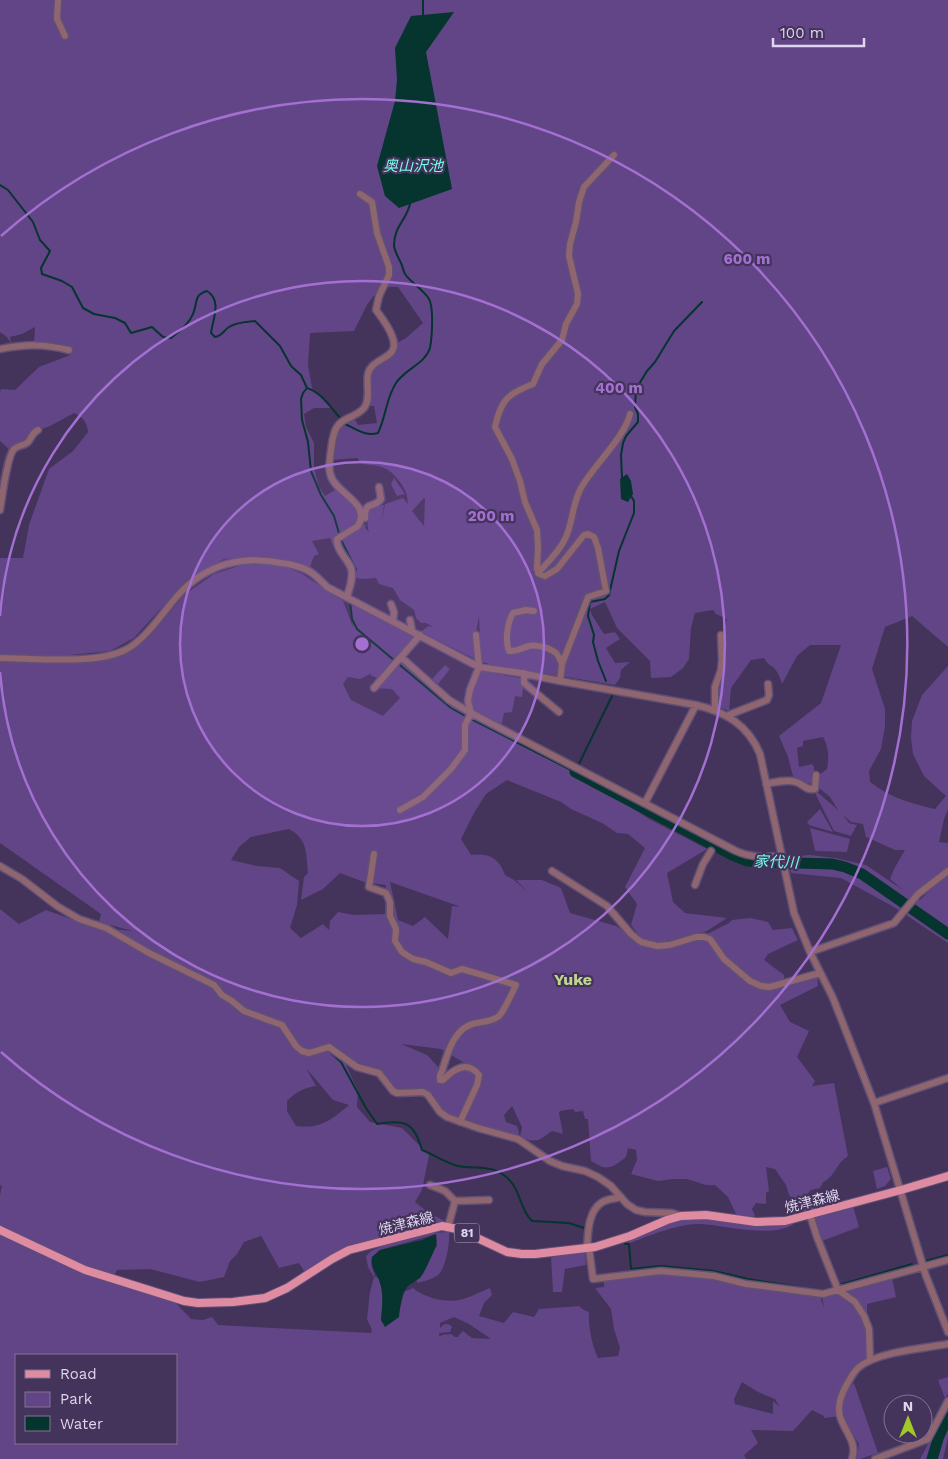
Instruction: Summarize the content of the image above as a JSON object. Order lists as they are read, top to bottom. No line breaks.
{"streets":{"main road":["焼津森線","81"]},"districts":["Yuke"],"water":["奥山沢池","家代川"],"legend":["Road","Park","Water"],"scale_bar":"100 m","north":"top","rings":["600 m","400 m","200 m"]}
